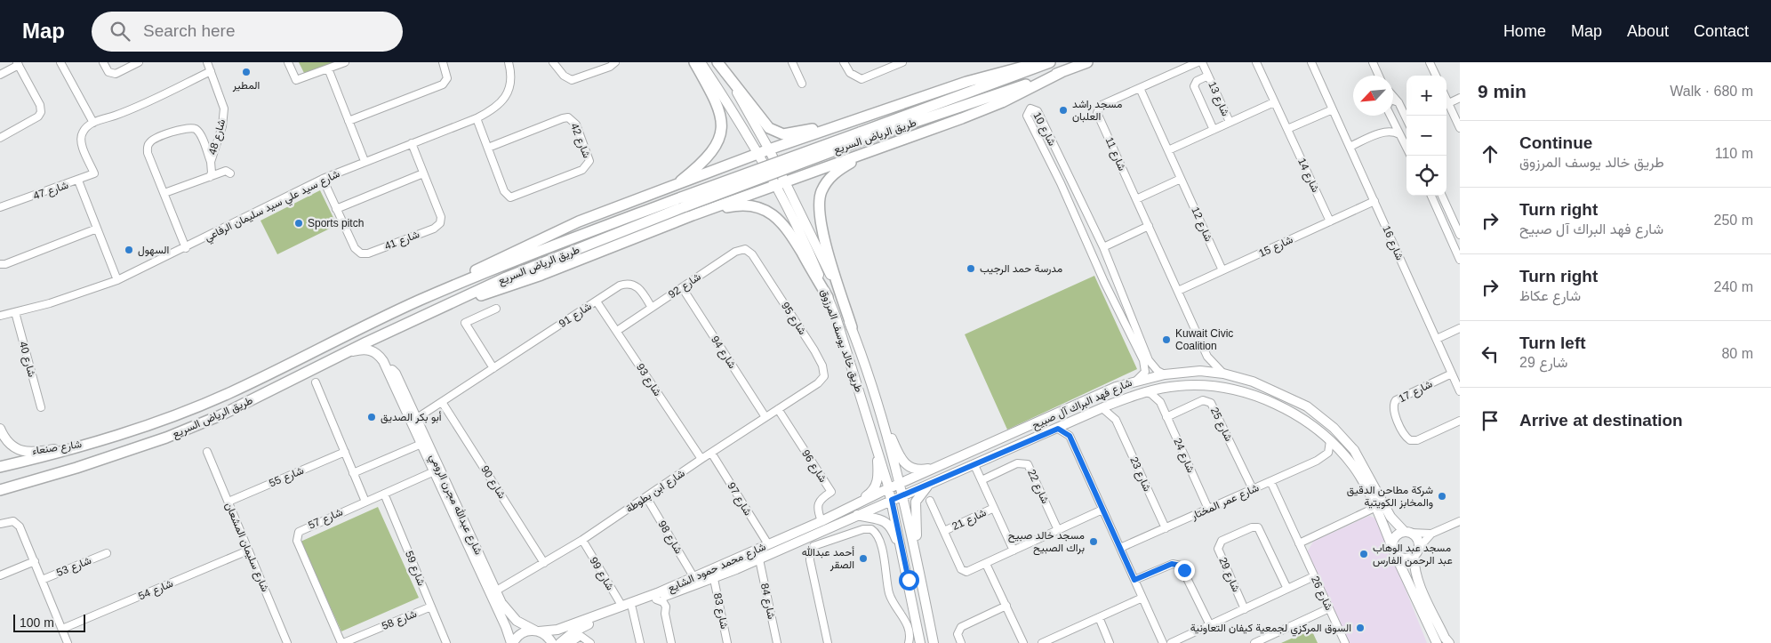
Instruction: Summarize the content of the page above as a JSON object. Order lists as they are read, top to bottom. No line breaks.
{"streets":{"highway":["طريق الرياض السريع"],"main road":["طريق خالد يوسف المرزوق","شارع فهد البراك آل صبيح","شارع صنعاء","شارع عبدالله مجرن الرومي","شارع محمد حمود الشايع"],"street":["شارع 13","شارع 10","شارع 48","شارع 42","شارع 11","شارع 14","شارع 47","شارع سيد علي سيد سليمان الرفاعي","شارع 12","شارع 41","شارع 16","شارع 15","شارع 92","شارع 91","شارع 95","شارع 94","شارع 40","شارع 93","شارع 17","شارع 25","شارع 24","شارع 96","شارع 23","شارع 55","شارع 90","شارع 22","شارع ابن بطوطة","شارع 97","شارع عمر المختار","شارع 57","شارع 21","شارع 98","شارع سليمان المشعان","شارع 53","شارع 59","شارع 99","شارع 29","شارع 54","شارع 26","شارع 84","شارع 83","شارع 58"]},"crossings":[["شارع 13","شارع 14"],["شارع 13","شارع 12"],["شارع 10","شارع فهد البراك آل صبيح"],["طريق الرياض السريع","شارع صنعاء"],["طريق الرياض السريع","شارع عبدالله مجرن الرومي"],["شارع 48","شارع سيد علي سيد سليمان الرفاعي"],["شارع 42","شارع سيد علي سيد سليمان الرفاعي"],["شارع 11","شارع 12"],["شارع 11","شارع 15"],["شارع 11","شارع فهد البراك آل صبيح"],["شارع 14","شارع 15"],["شارع 47","شارع سيد علي سيد سليمان الرفاعي"],["شارع سيد علي سيد سليمان الرفاعي","شارع 41"],["شارع سيد علي سيد سليمان الرفاعي","شارع 40"],["شارع 12","شارع 15"],["شارع 16","شارع 15"],["شارع 16","شارع 17"],["شارع 92","شارع 91"],["شارع 92","شارع 95"],["شارع 92","شارع 94"],["شارع 92","شارع 93"],["شارع 91","شارع 93"],["شارع 91","شارع 90"],["شارع 91","شارع عبدالله مجرن الرومي"],["شارع 95","شارع ابن بطوطة"],["طريق خالد يوسف المرزوق","شارع فهد البراك آل صبيح"],["طريق خالد يوسف المرزوق","شارع محمد حمود الشايع"],["شارع 94","شارع ابن بطوطة"],["شارع 93","شارع ابن بطوطة"],["شارع فهد البراك آل صبيح","شارع 23"],["شارع فهد البراك آل صبيح","شارع عمر المختار"],["شارع فهد البراك آل صبيح","شارع 21"],["شارع فهد البراك آل صبيح","شارع محمد حمود الشايع"],["شارع 25","شارع 24"],["شارع 25","شارع عمر المختار"],["شارع 24","شارع عمر المختار"],["شارع 96","شارع ابن بطوطة"],["شارع 96","شارع محمد حمود الشايع"],["شارع 23","شارع عمر المختار"],["شارع 55","شارع سليمان المشعان"],["شارع 90","شارع ابن بطوطة"],["شارع 22","شارع 21"],["شارع ابن بطوطة","شارع 97"],["شارع ابن بطوطة","شارع عبدالله مجرن الرومي"],["شارع ابن بطوطة","شارع 98"],["شارع ابن بطوطة","شارع 99"],["شارع 97","شارع محمد حمود الشايع"],["شارع عمر المختار","شارع 26"],["شارع عبدالله مجرن الرومي","شارع 57"],["شارع عبدالله مجرن الرومي","شارع محمد حمود الشايع"],["شارع 57","شارع 59"],["شارع 57","شارع 58"],["شارع 98","شارع محمد حمود الشايع"],["شارع سليمان المشعان","شارع 54"],["شارع محمد حمود الشايع","شارع 99"],["شارع محمد حمود الشايع","شارع 84"],["شارع محمد حمود الشايع","شارع 83"],["شارع 59","شارع 58"]],"places":["المطير","مسجد راشد العلبان","Sports pitch","السهول","مدرسة حمد الرجيب","Kuwait Civic Coalition","أبو بكر الصديق","شركة مطاحن الدقيق والمخابز الكويتية","مسجد خالد صبيح براك الصبيح","مسجد عبد الوهاب عبد الرحمن الفارس","أحمد عبدالله الصقر","السوق المركزي لجمعية كيفان التعاونية"],"scale_bar":"100 m","north":"bottom left","page":{"header":"Map","search":"Search here","nav":["Home","Map","About","Contact"],"heading":["9 min","Walk · 680 m"],"map_buttons":["+","−"],"list":[["Continue","طريق خالد يوسف المرزوق","110 m"],["Turn right","شارع فهد البراك آل صبيح","250 m"],["Turn right","شارع عكاظ","240 m"],["Turn left","شارع 29","80 m"],"Arrive at destination"],"scale":"100 m"}}
